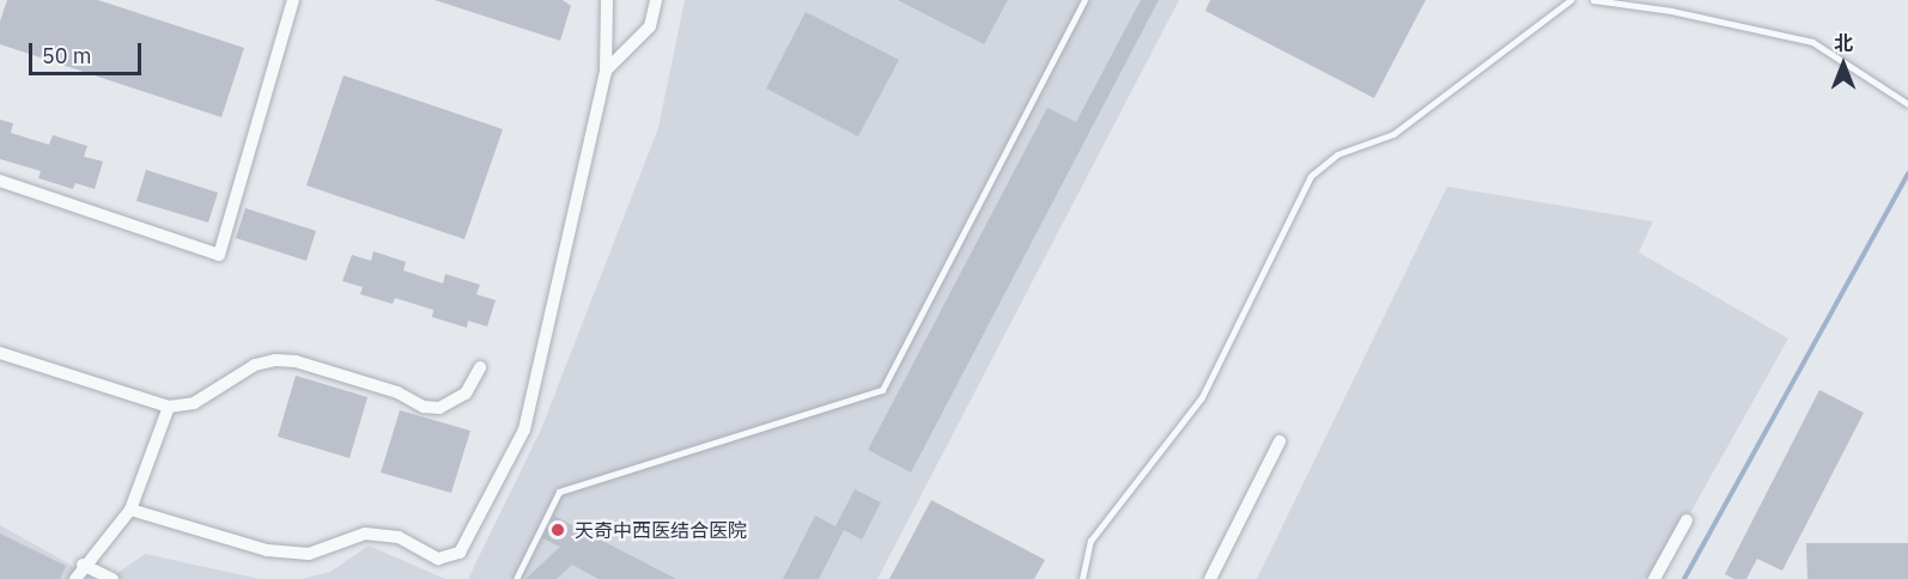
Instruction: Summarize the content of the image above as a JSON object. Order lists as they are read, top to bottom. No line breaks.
{"places":["天奇中西医结合医院"],"scale_bar":"50 m","north":"top"}
